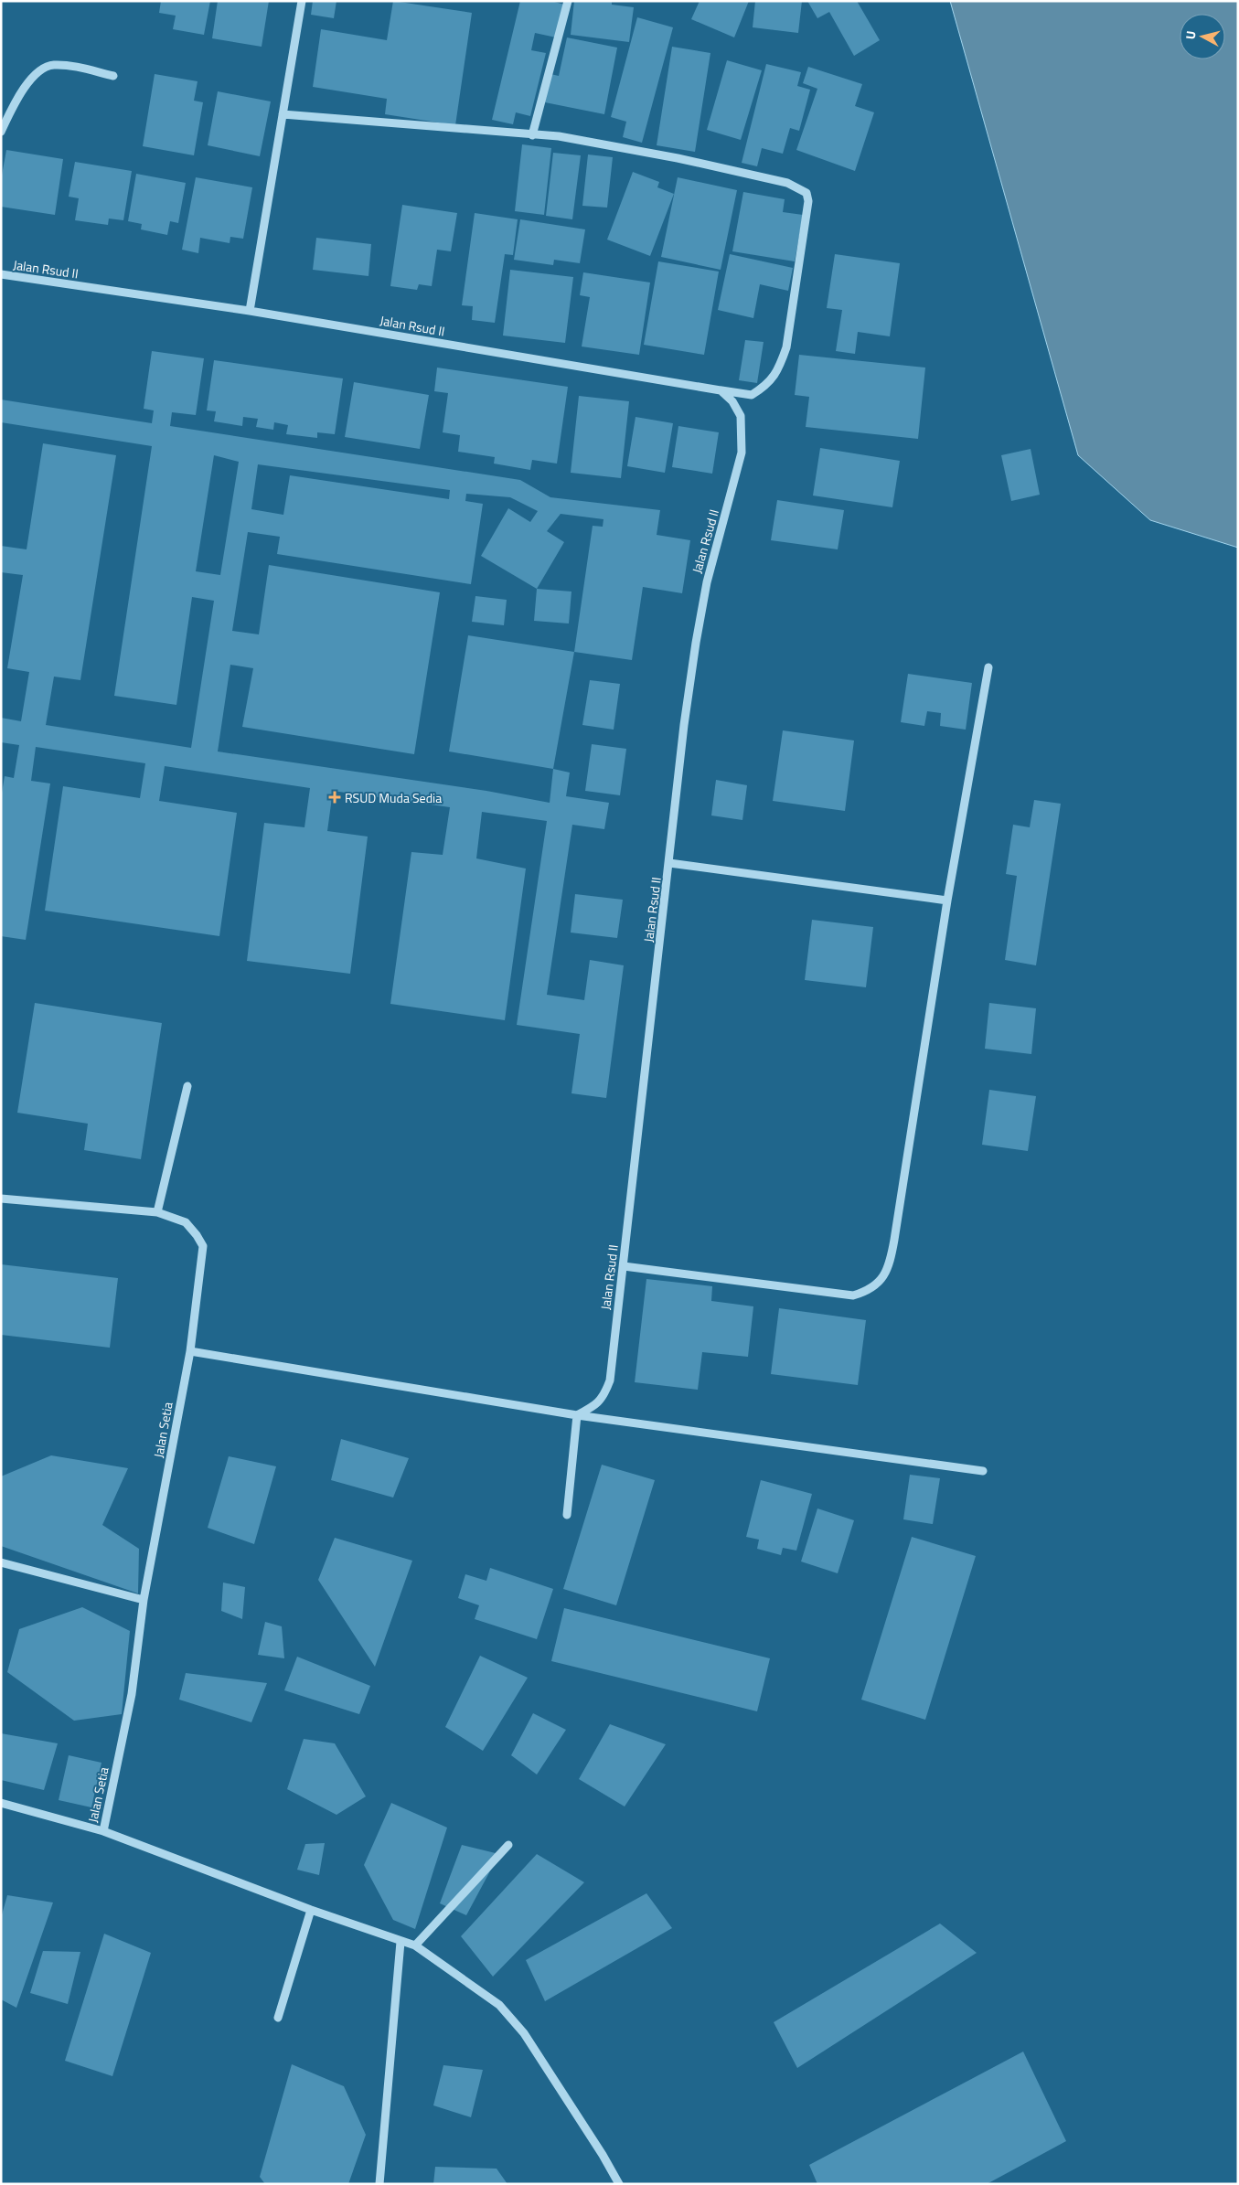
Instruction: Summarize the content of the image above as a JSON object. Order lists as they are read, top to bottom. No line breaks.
{"streets":{"street":["Jalan Rsud II","Jalan Setia"]},"places":{"health":["RSUD Muda Sedia"]},"north":"left"}
